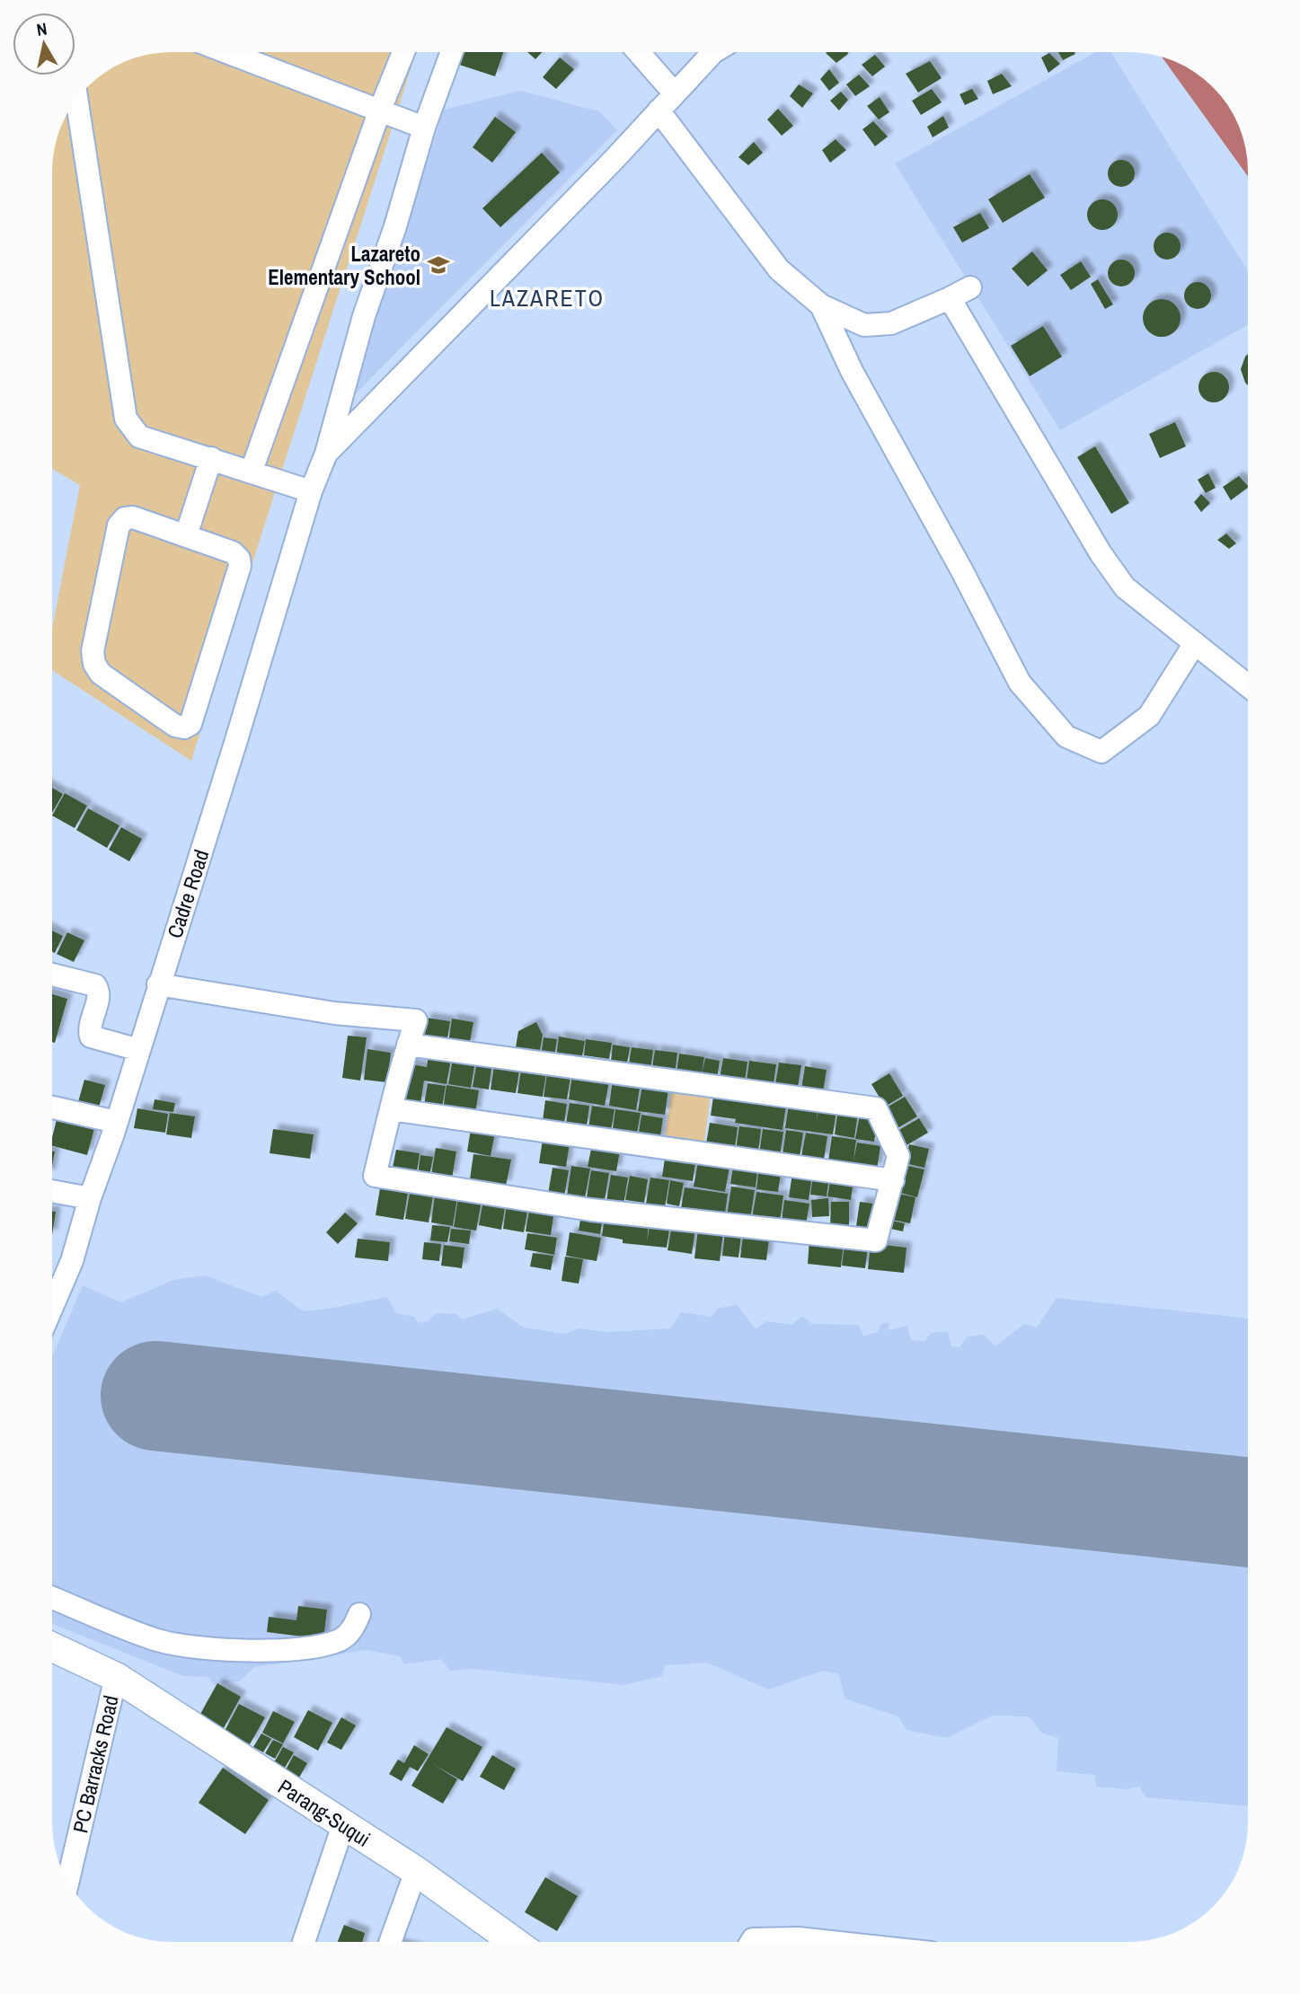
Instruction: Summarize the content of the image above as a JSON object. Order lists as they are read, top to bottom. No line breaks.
{"streets":{"main road":["PC Barracks Road","Parang-Suqui"],"street":["Cadre Road"]},"crossings":[["PC Barracks Road","Parang-Suqui"]],"districts":["LAZARETO"],"places":{"school or university":["Lazareto Elementary School"]},"north":"top"}
